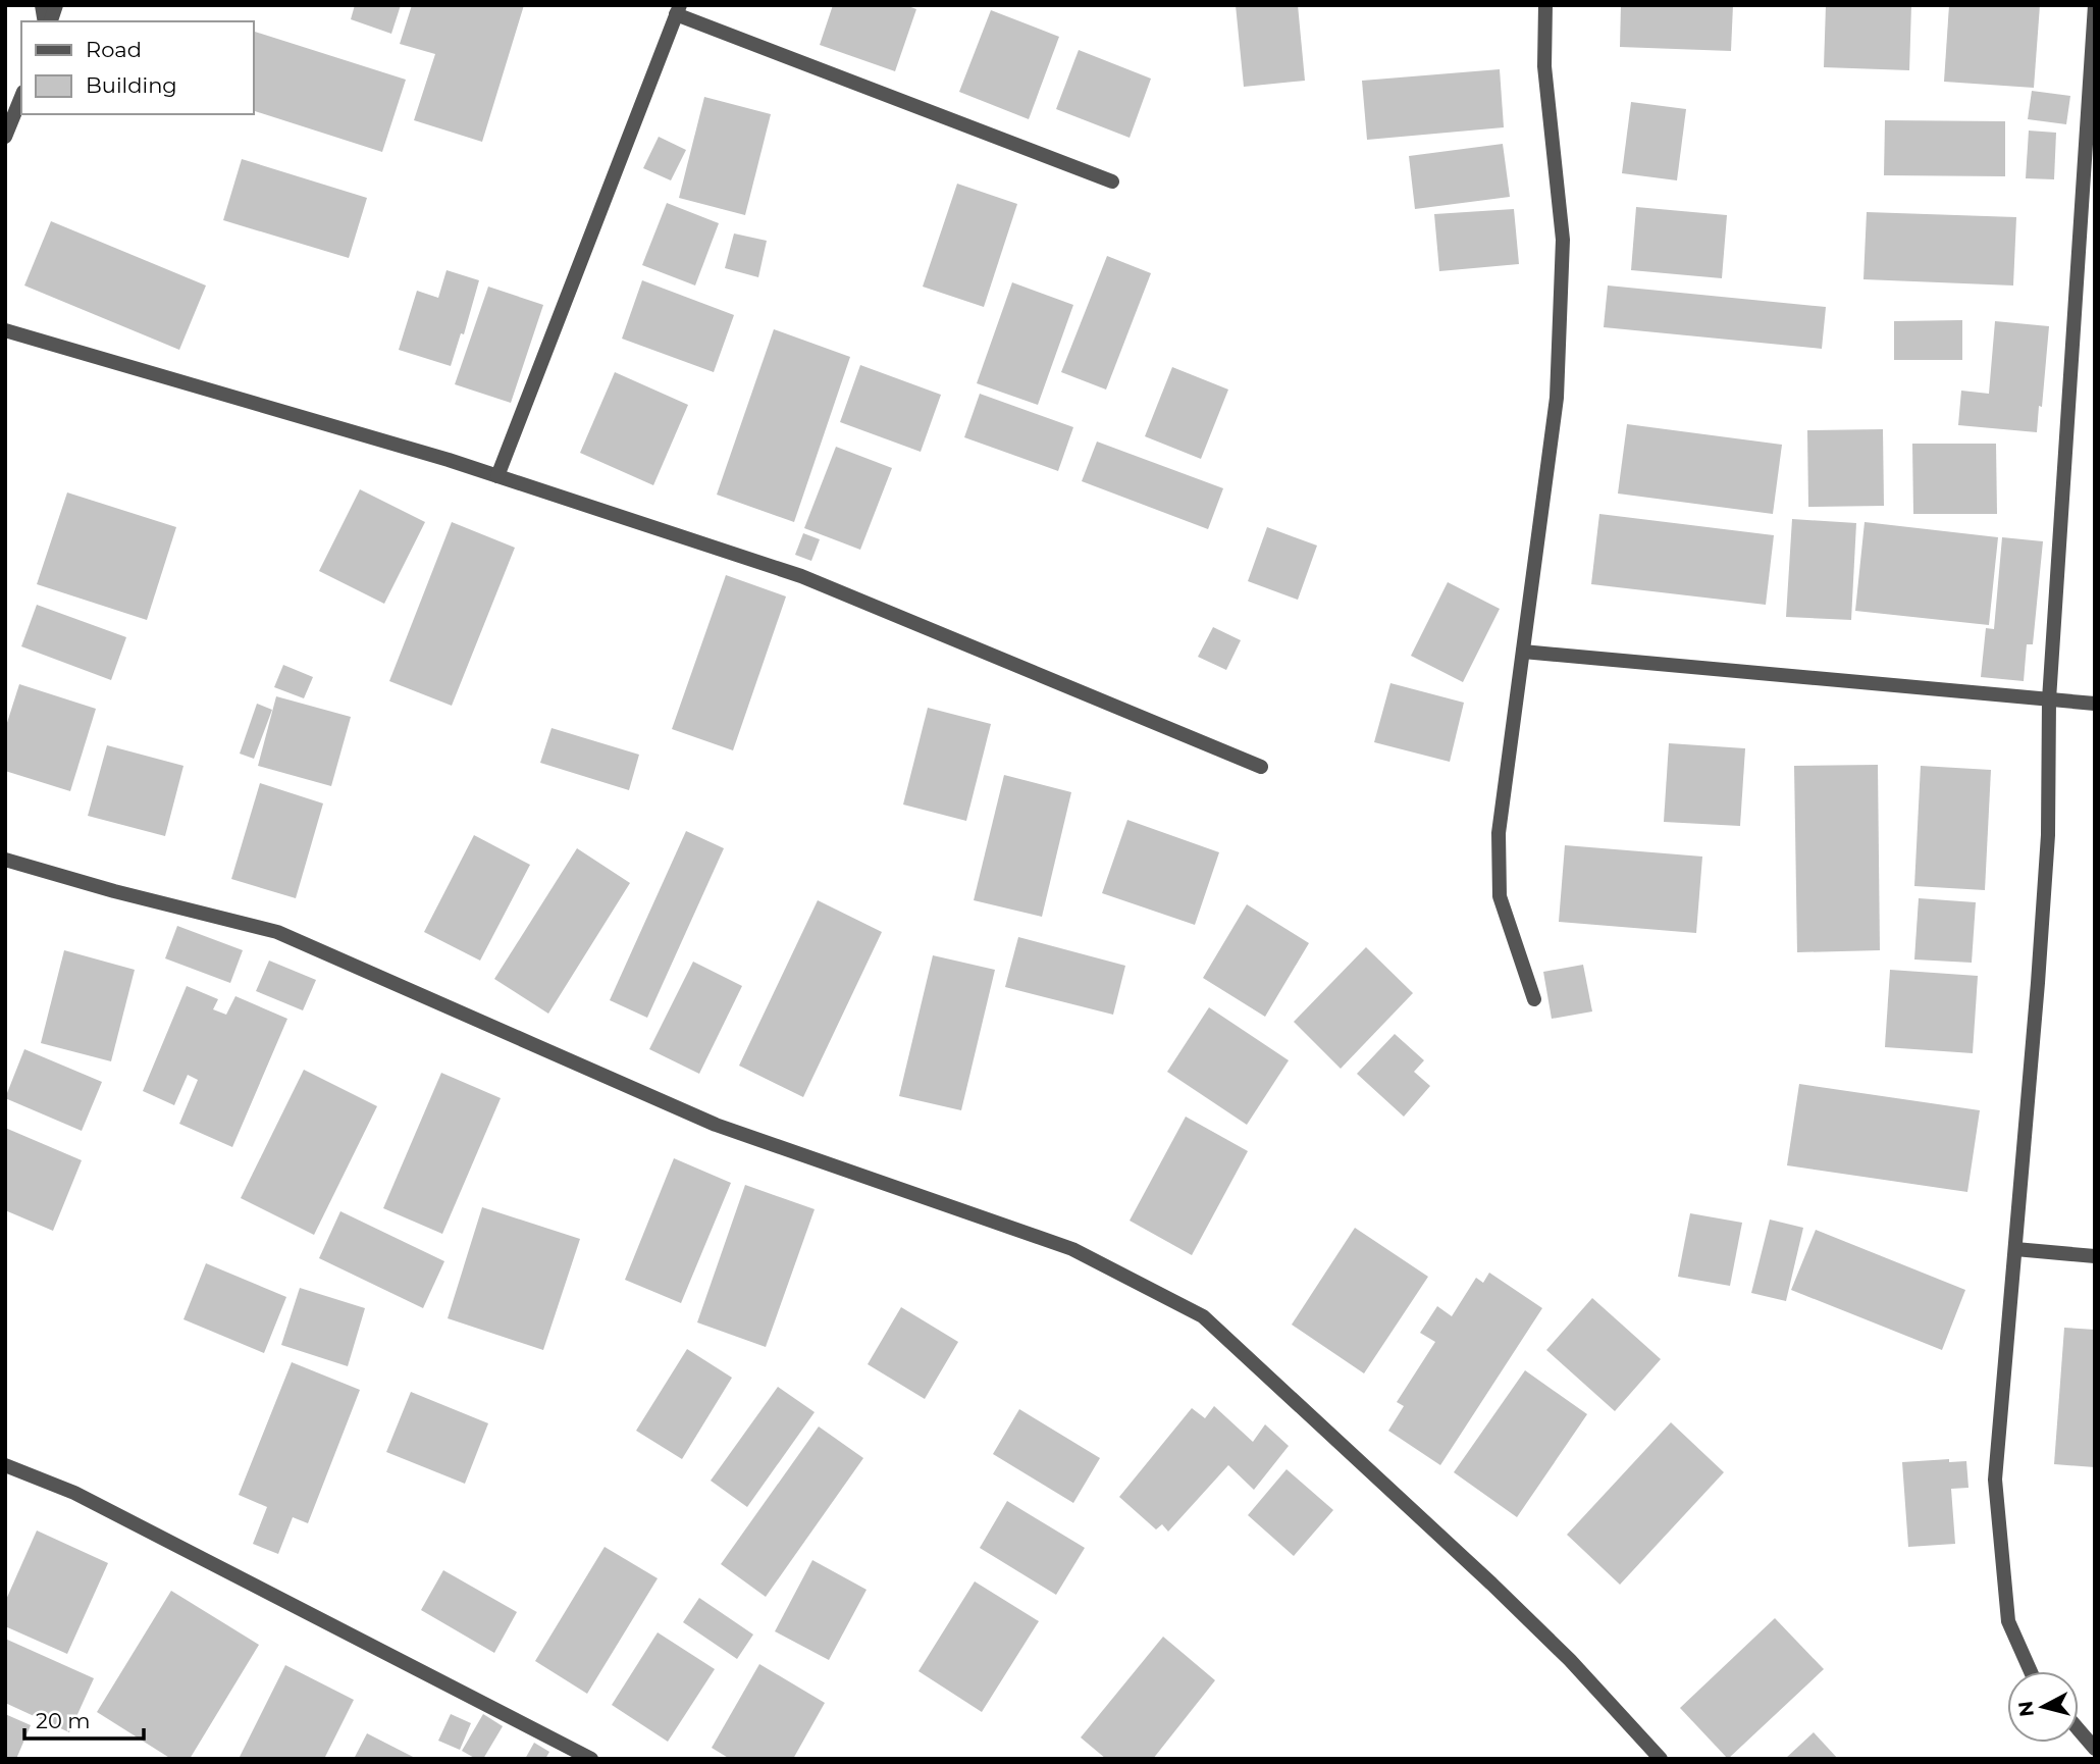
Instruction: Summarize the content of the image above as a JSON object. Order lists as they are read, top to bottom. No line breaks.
{"legend":["Road","Building"],"scale_bar":"20 m","north":"left"}
